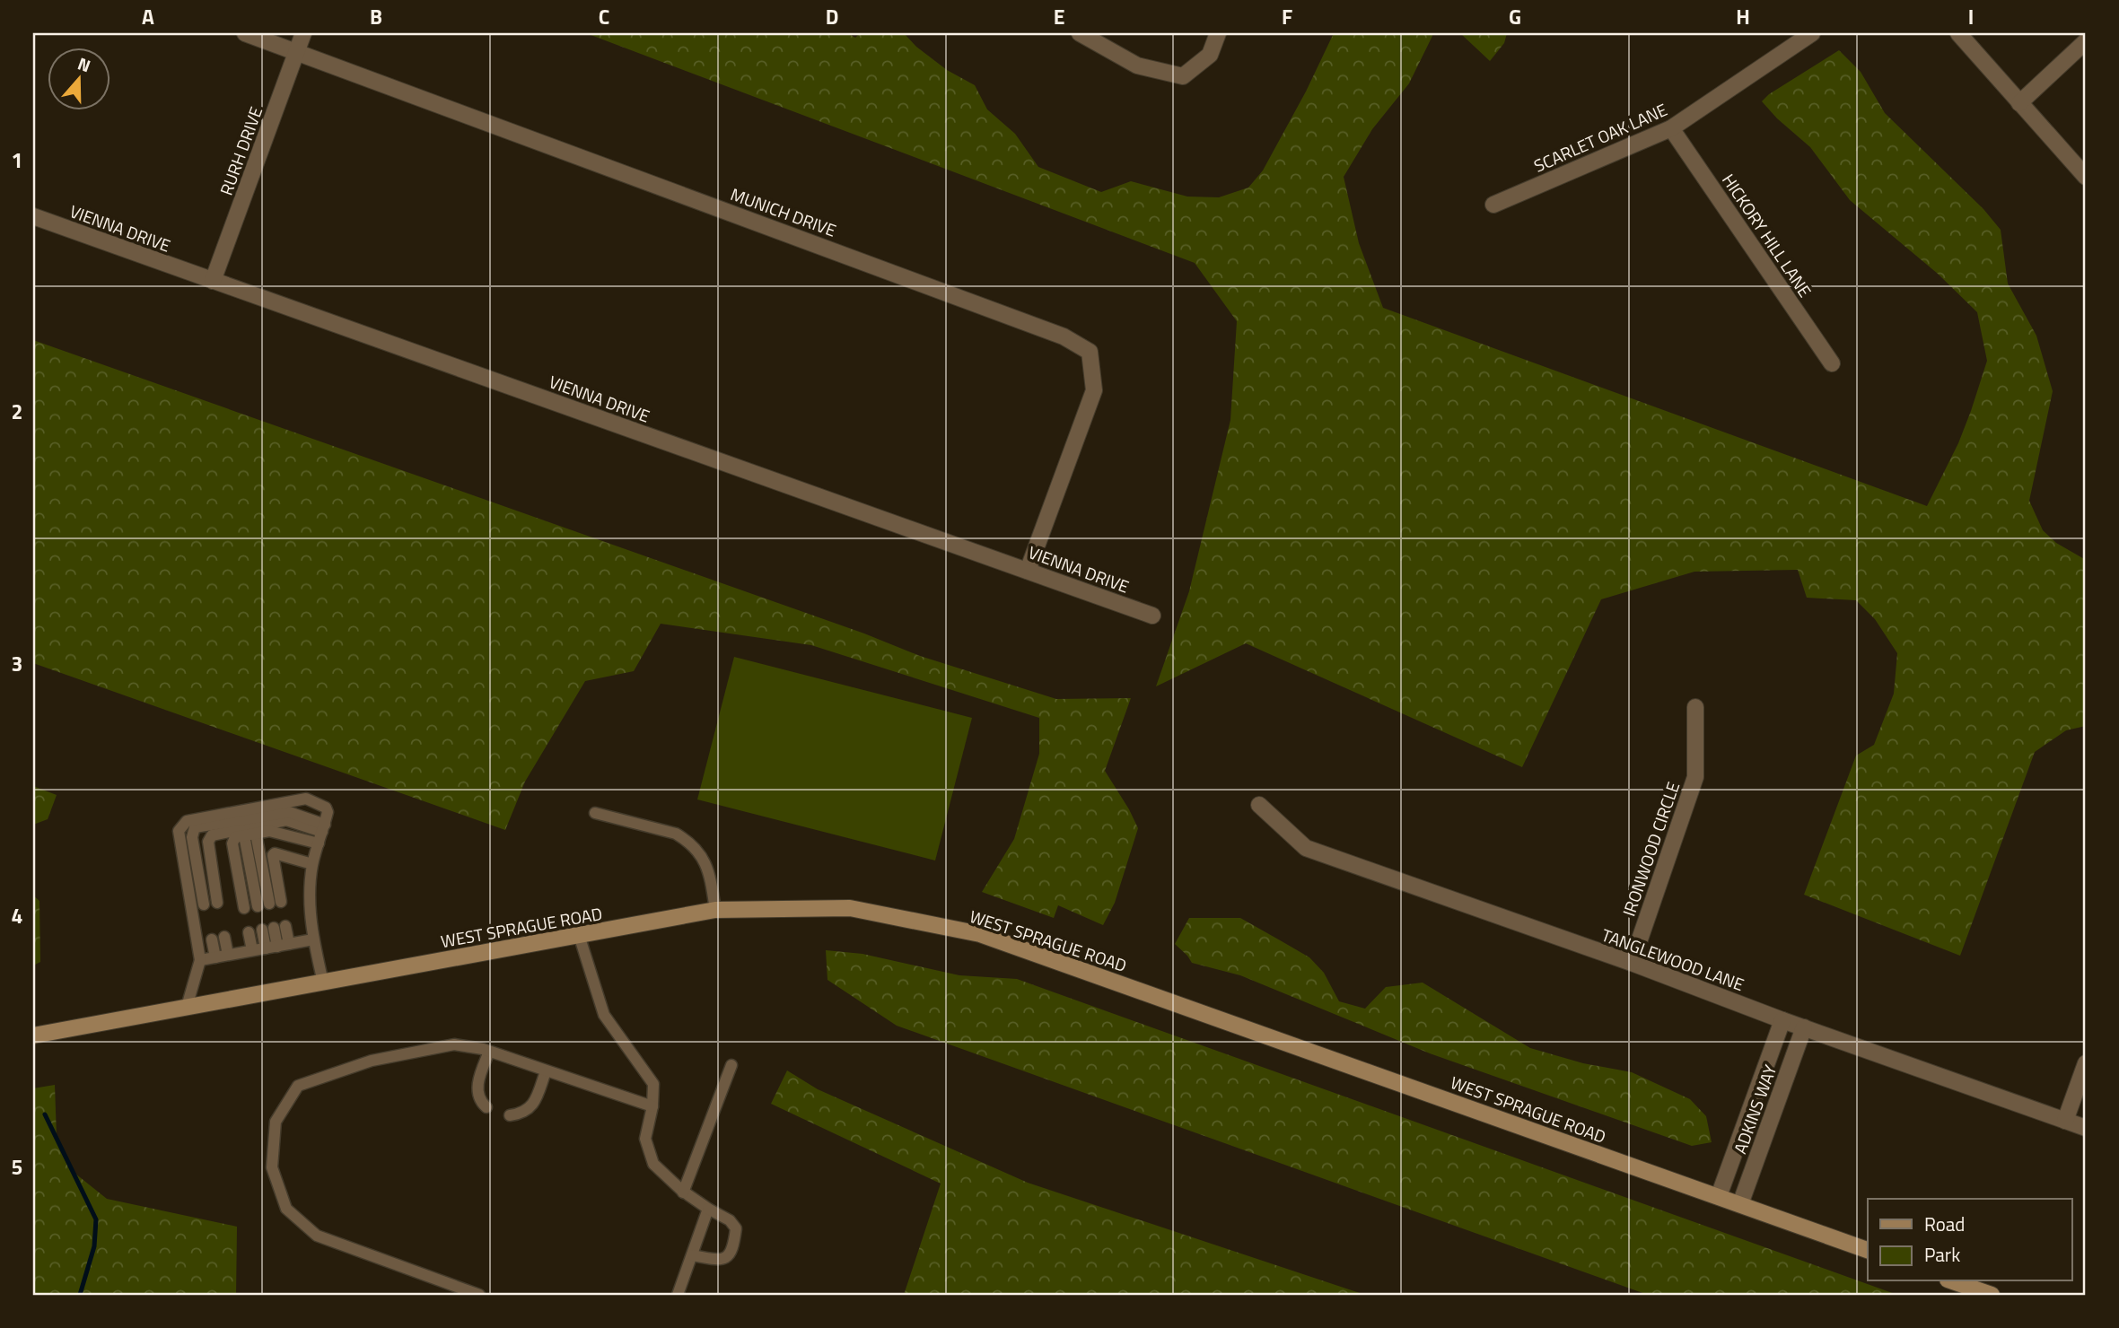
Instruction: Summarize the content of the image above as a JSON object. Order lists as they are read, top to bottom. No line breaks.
{"streets":{"street":["SCARLET OAK LANE","RURH DRIVE","MUNICH DRIVE","VIENNA DRIVE","HICKORY HILL LANE","IRONWOOD CIRCLE","WEST SPRAGUE ROAD","TANGLEWOOD LANE","ADKINS WAY"]},"crossings":[["SCARLET OAK LANE","HICKORY HILL LANE"],["RURH DRIVE","MUNICH DRIVE"],["RURH DRIVE","VIENNA DRIVE"],["MUNICH DRIVE","VIENNA DRIVE"],["IRONWOOD CIRCLE","TANGLEWOOD LANE"],["WEST SPRAGUE ROAD","ADKINS WAY"],["TANGLEWOOD LANE","ADKINS WAY"]],"legend":["Road","Park"],"north":"top","grid":{"columns":["A","B","C","D","E","F","G","H","I"],"rows":["1","2","3","4","5"]}}
